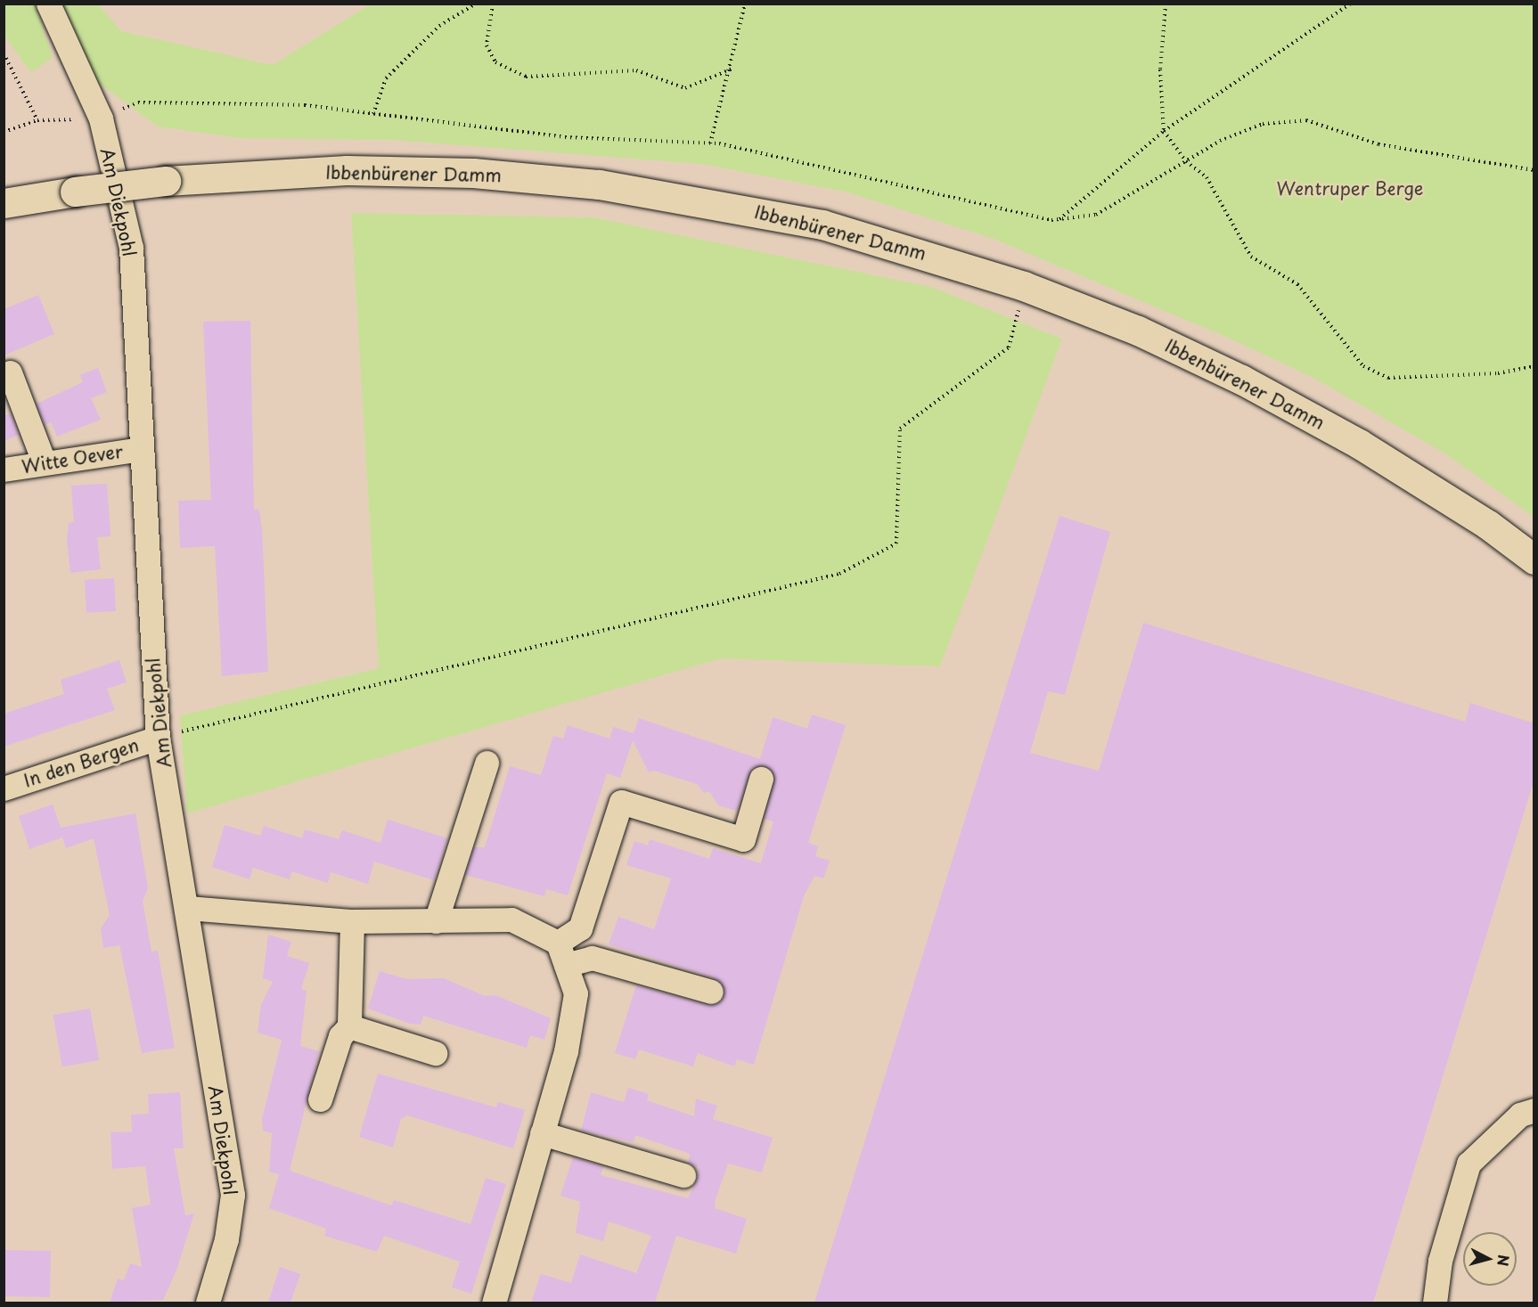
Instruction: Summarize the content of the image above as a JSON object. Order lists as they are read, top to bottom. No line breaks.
{"streets":{"main road":["Ibbenbürener Damm"],"street":["Am Diekpohl","Witte Oever","In den Bergen"]},"crossings":[["Am Diekpohl","Witte Oever"],["Am Diekpohl","In den Bergen"]],"parks":["Wentruper Berge"],"north":"right"}
